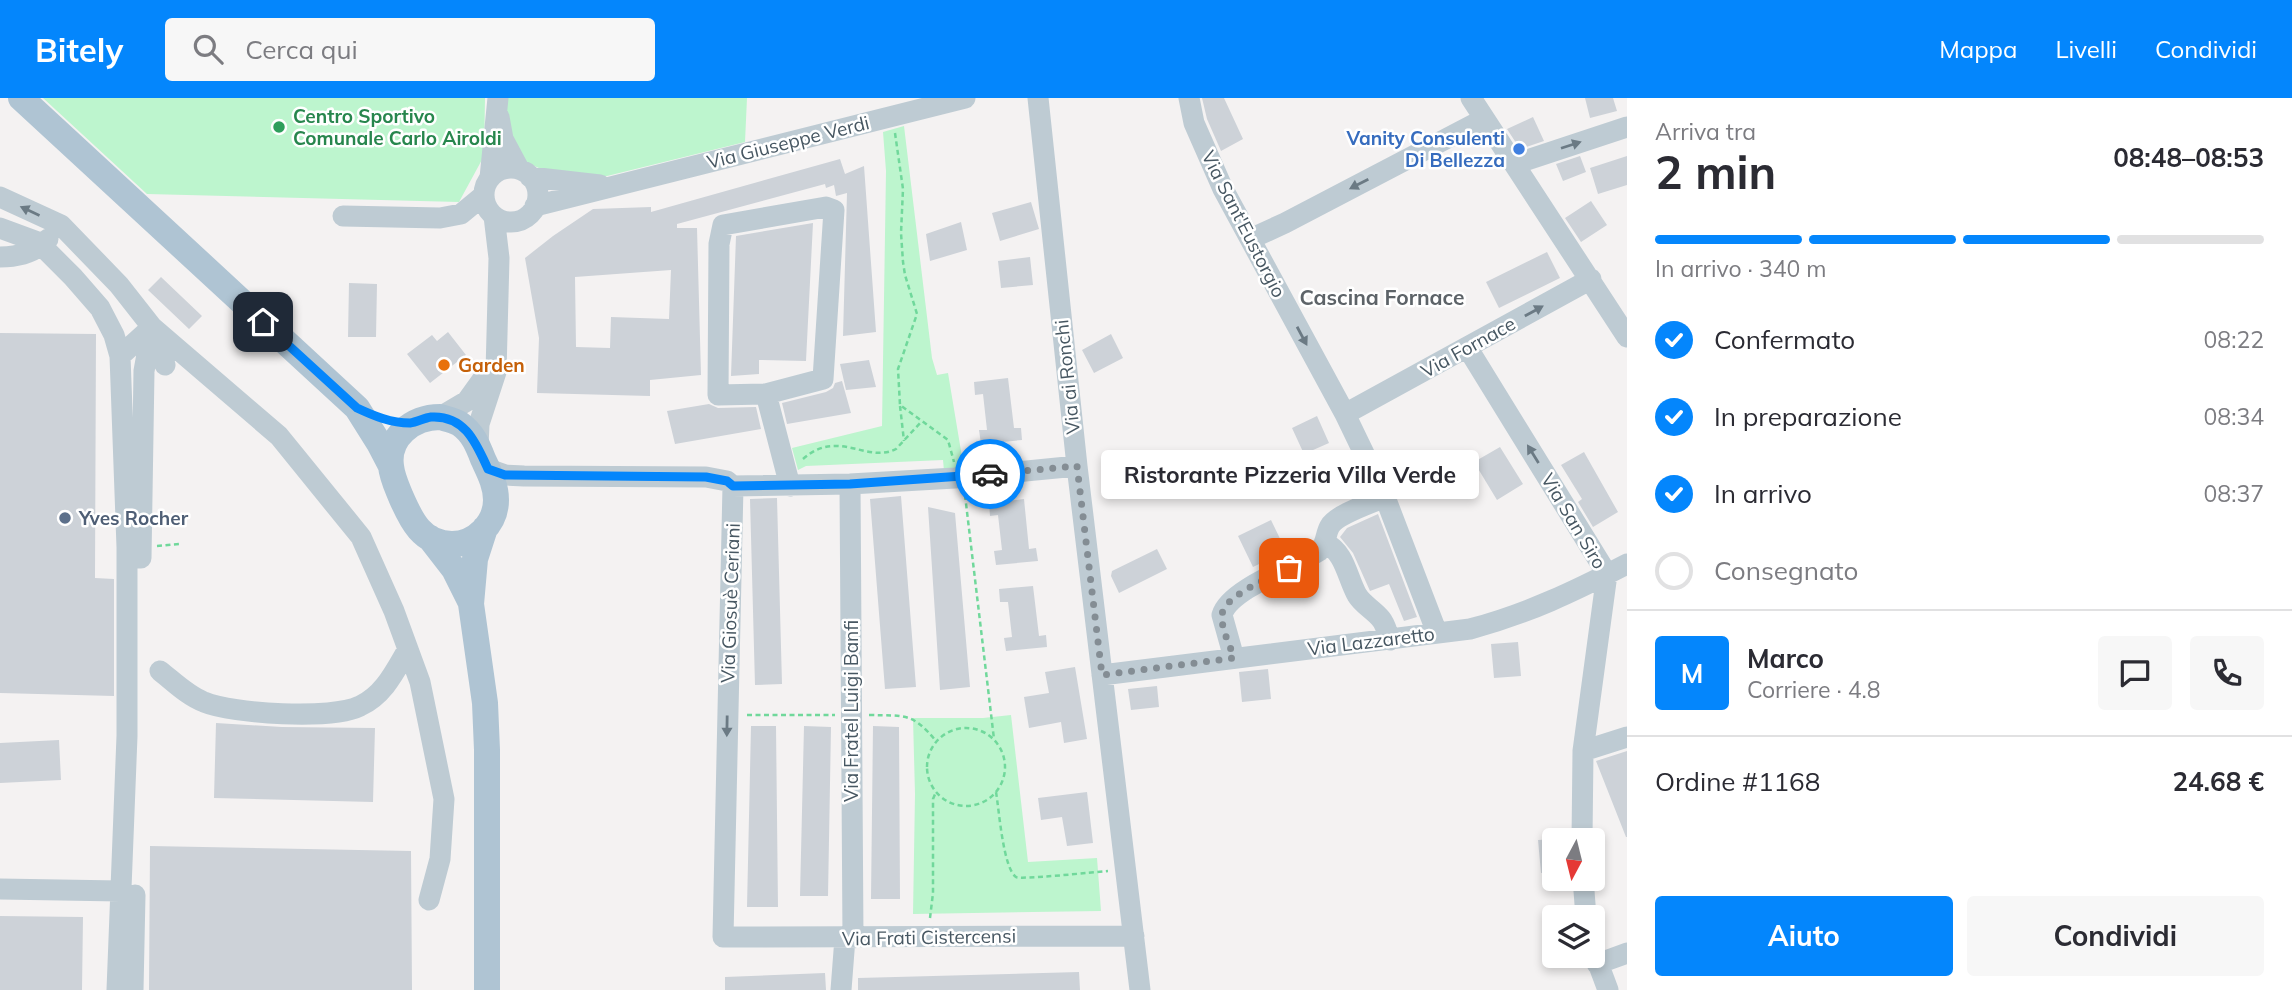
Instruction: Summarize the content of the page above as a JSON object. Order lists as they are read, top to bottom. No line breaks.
{"streets":{"street":["Via Giuseppe Verdi","Via Sant'Eustorgio","Via Fornace","Via ai Ronchi","Via San Siro","Via Giosuè Ceriani","Via Lazzaretto","Via Fratel Luigi Banfi","Via Frati Cistercensi"]},"crossings":[["Via Sant'Eustorgio","Via Fornace"],["Via Sant'Eustorgio","Via Lazzaretto"],["Via Fornace","Via San Siro"],["Via ai Ronchi","Via Lazzaretto"],["Via ai Ronchi","Via Frati Cistercensi"],["Via San Siro","Via Lazzaretto"],["Via Giosuè Ceriani","Via Frati Cistercensi"],["Via Fratel Luigi Banfi","Via Frati Cistercensi"]],"one_way":["Via Fornace","Via San Siro","Via Giosuè Ceriani"],"districts":["Cascina Fornace"],"places":["Centro Sportivo Comunale Carlo Airoldi","Vanity Consulenti Di Bellezza","Garden","Yves Rocher","Ristorante Pizzeria Villa Verde"],"north":"bottom","page":{"header":"Bitely","search":"Cerca qui","nav":["Mappa","Livelli","Condividi"],"heading":["2 min","Arriva tra","08:48–08:53"],"panel":["Marco","Corriere · 4.8","Ordine #1168","24.68 €"],"bar":"In arrivo · 340 m","list":[["Confermato","08:22"],["In preparazione","08:34"],["In arrivo","08:37"],"Consegnato"],"bubble":"Ristorante Pizzeria Villa Verde","round":"M","buttons":["Aiuto","Condividi"]}}
